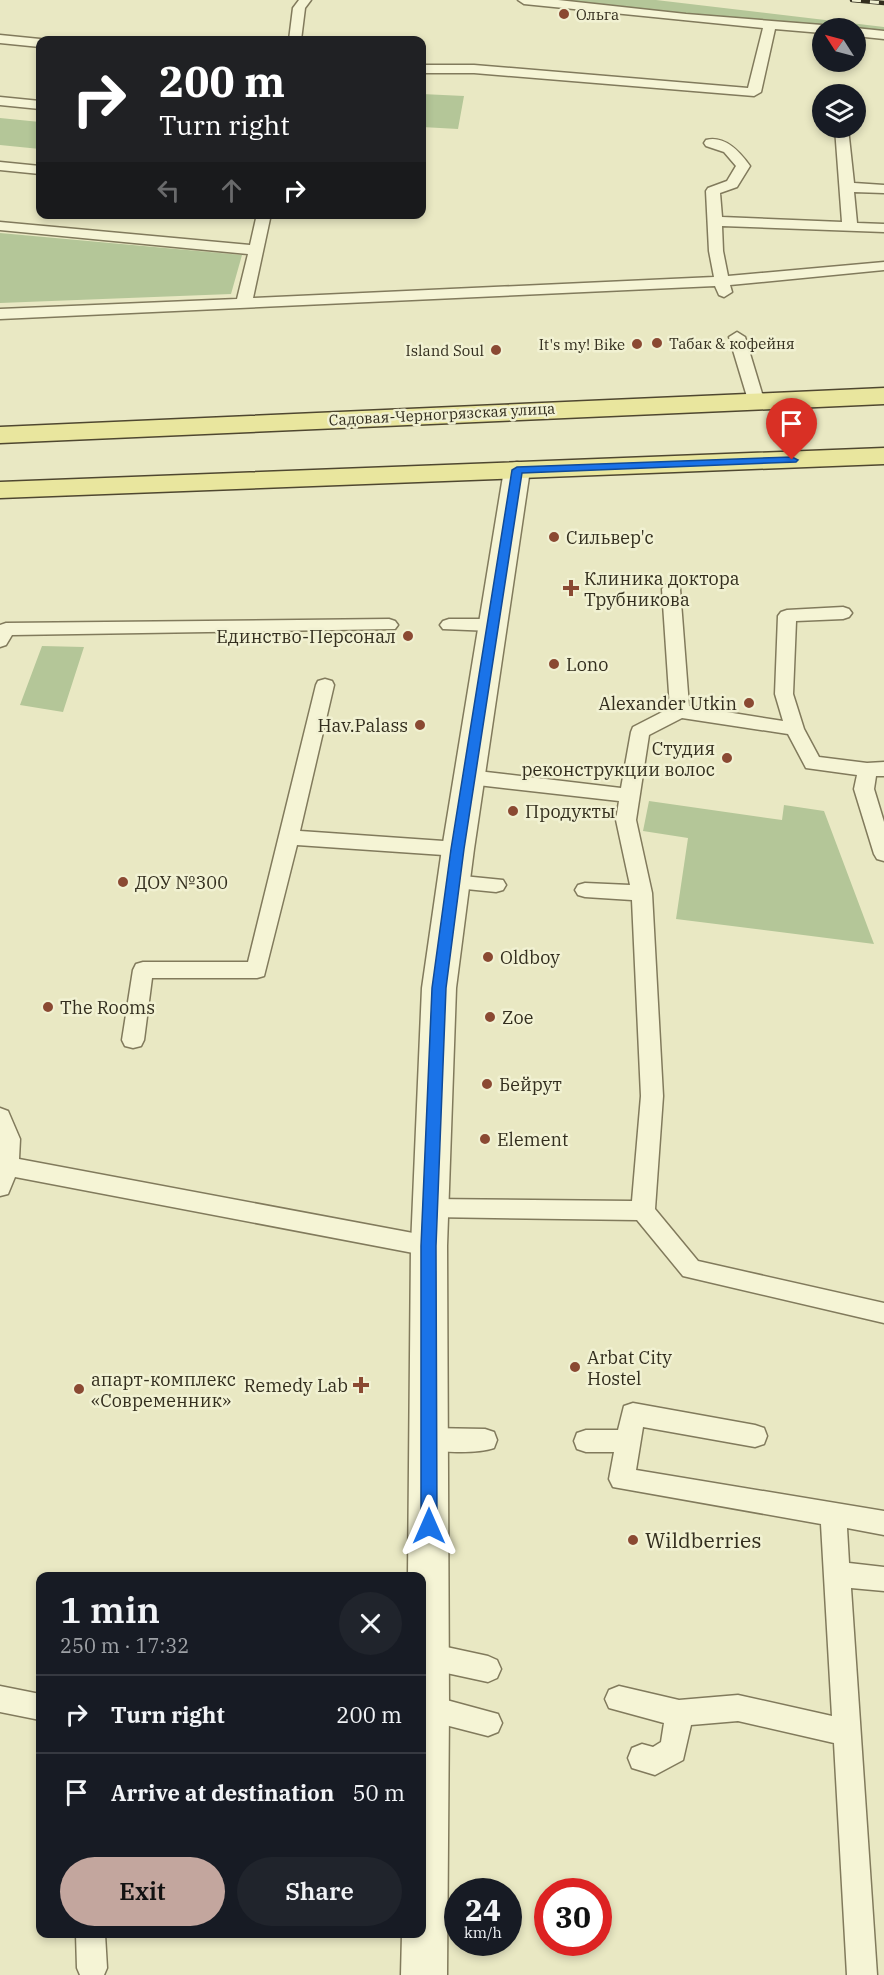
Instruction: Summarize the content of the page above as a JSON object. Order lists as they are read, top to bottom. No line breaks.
{"streets":{"main road":["Садовая-Черногрязская улица"]},"places":{"other":["Ольга","Табак & кофейня","It's my! Bike","Island Soul","Сильвер'с","Единство-Персонал","Lono","Alexander Utkin","Hav.Palass","Студия реконструкции волос","Продукты","ДОУ №300","Oldboy","The Rooms","Zoe","Бейрут","Element","Arbat City Hostel","апарт-комплекс «Современник»","Wildberries"],"health":["Клиника доктора Трубникова","Remedy Lab"]},"north":"top left","page":{"turn":["200 m","Turn right"],"heading":["1 min","250 m · 17:32"],"list":[{"name":"Turn right","value":"200 m"},{"name":"Arrive at destination","value":"50 m"}],"buttons":["Exit","Share"],"speed":"24 km/h","limit":"30"}}
